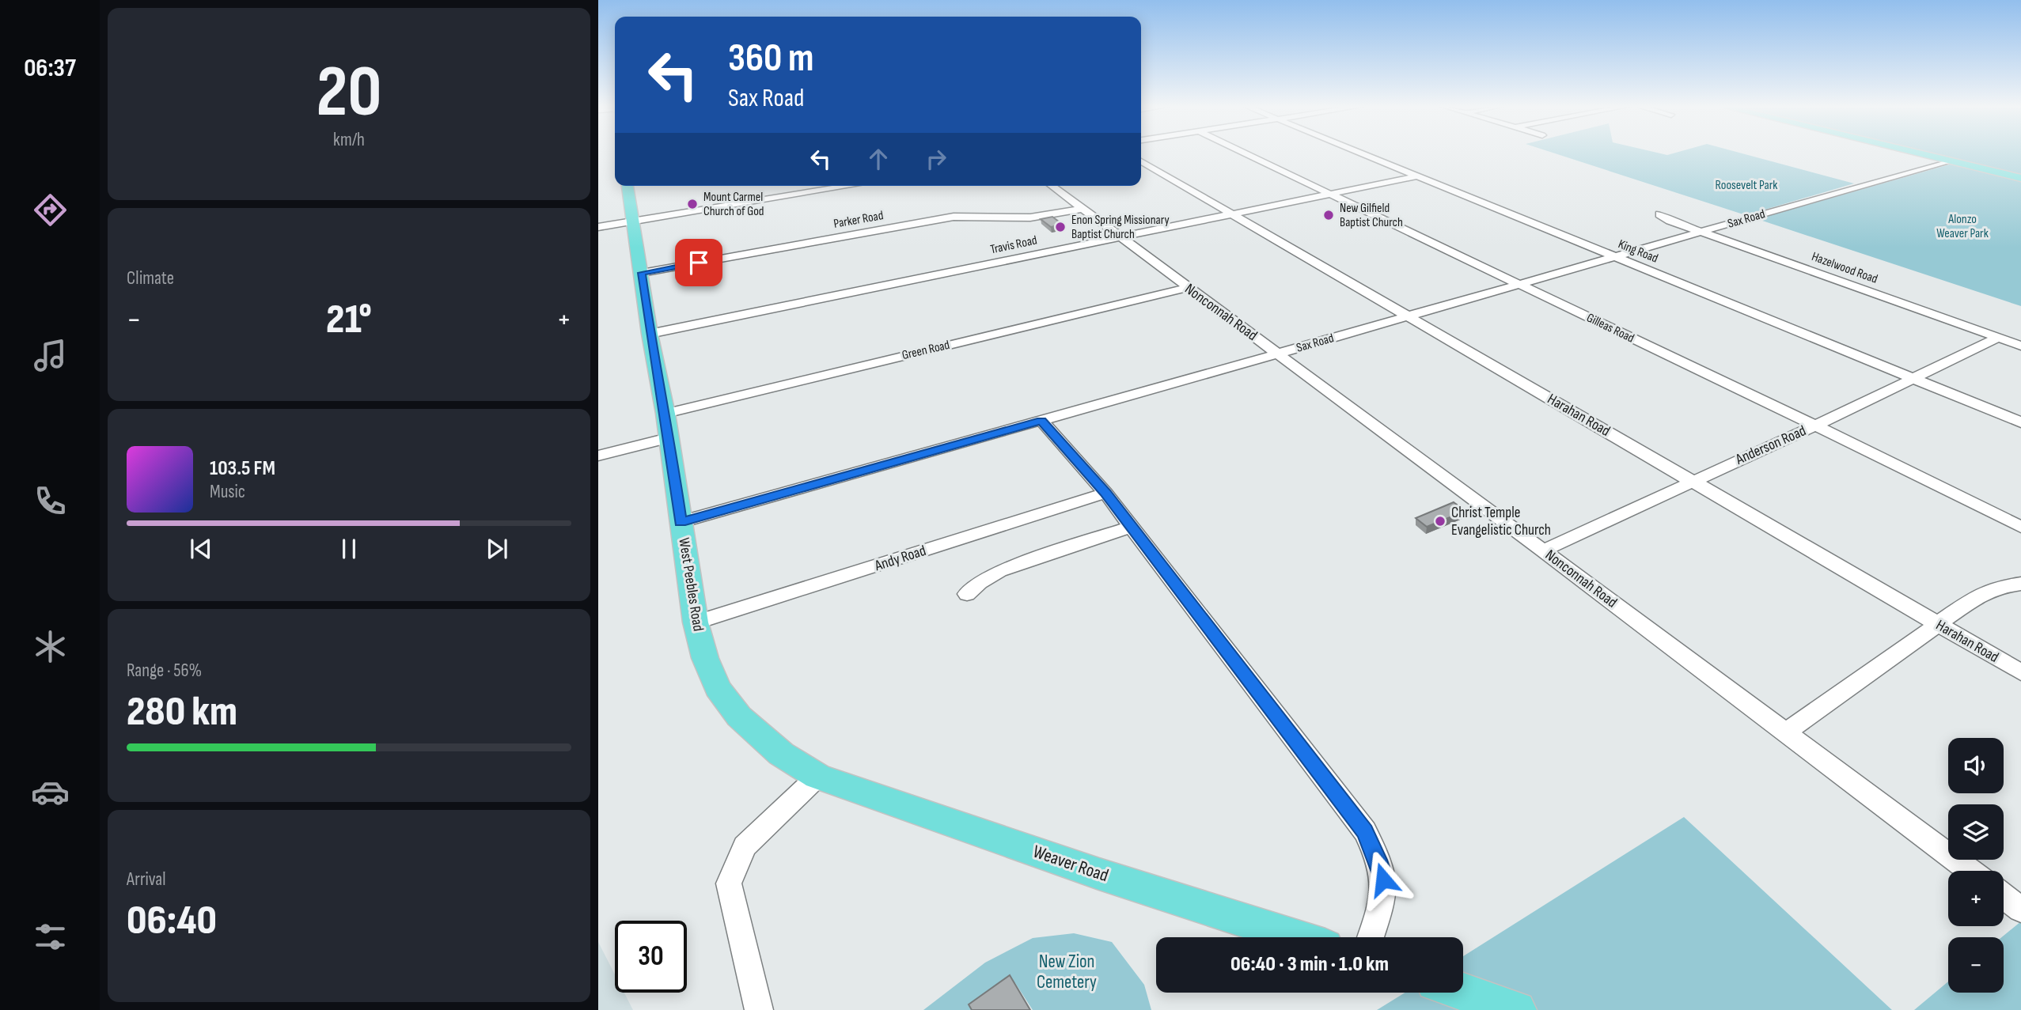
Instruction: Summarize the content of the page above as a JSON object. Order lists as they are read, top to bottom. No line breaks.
{"streets":{"main road":["West Peebles Road","Weaver Road"],"street":["Sax Road","Parker Road","Travis Road","King Road","Hazelwood Road","Nonconnah Road","Gilleas Road","Green Road","Harahan Road","Anderson Road","Andy Road"]},"crossings":[["Sax Road","King Road"],["Sax Road","Hazelwood Road"],["Sax Road","Nonconnah Road"],["Sax Road","Gilleas Road"],["Sax Road","Harahan Road"],["Sax Road","West Peebles Road"],["Parker Road","Nonconnah Road"],["Parker Road","West Peebles Road"],["Travis Road","King Road"],["Travis Road","Nonconnah Road"],["Travis Road","Gilleas Road"],["Travis Road","Harahan Road"],["Travis Road","West Peebles Road"],["King Road","Anderson Road"],["Hazelwood Road","Anderson Road"],["Nonconnah Road","Green Road"],["Nonconnah Road","Anderson Road"],["Gilleas Road","Anderson Road"],["Green Road","West Peebles Road"],["Harahan Road","Anderson Road"],["Andy Road","West Peebles Road"],["West Peebles Road","Weaver Road"]],"parks":["Roosevelt Park","Alonzo Weaver Park","New Zion Cemetery"],"places":["Mount Carmel Church of God","New Gilfield Baptist Church","Enon Spring Missionary Baptist Church","Christ Temple Evangelistic Church"],"page":{"tabs":"06:37","tile":[["20","km/h"],"Climate",["Range · 56%","280 km"],["Arrival","06:40"]],"turn":["360 m","Sax Road"],"heat":["−","21°","+"],"song":["103.5 FM","Music"],"map_buttons":["+","−"],"limit":"30","trip":"06:40 · 3 min · 1.0 km"}}
